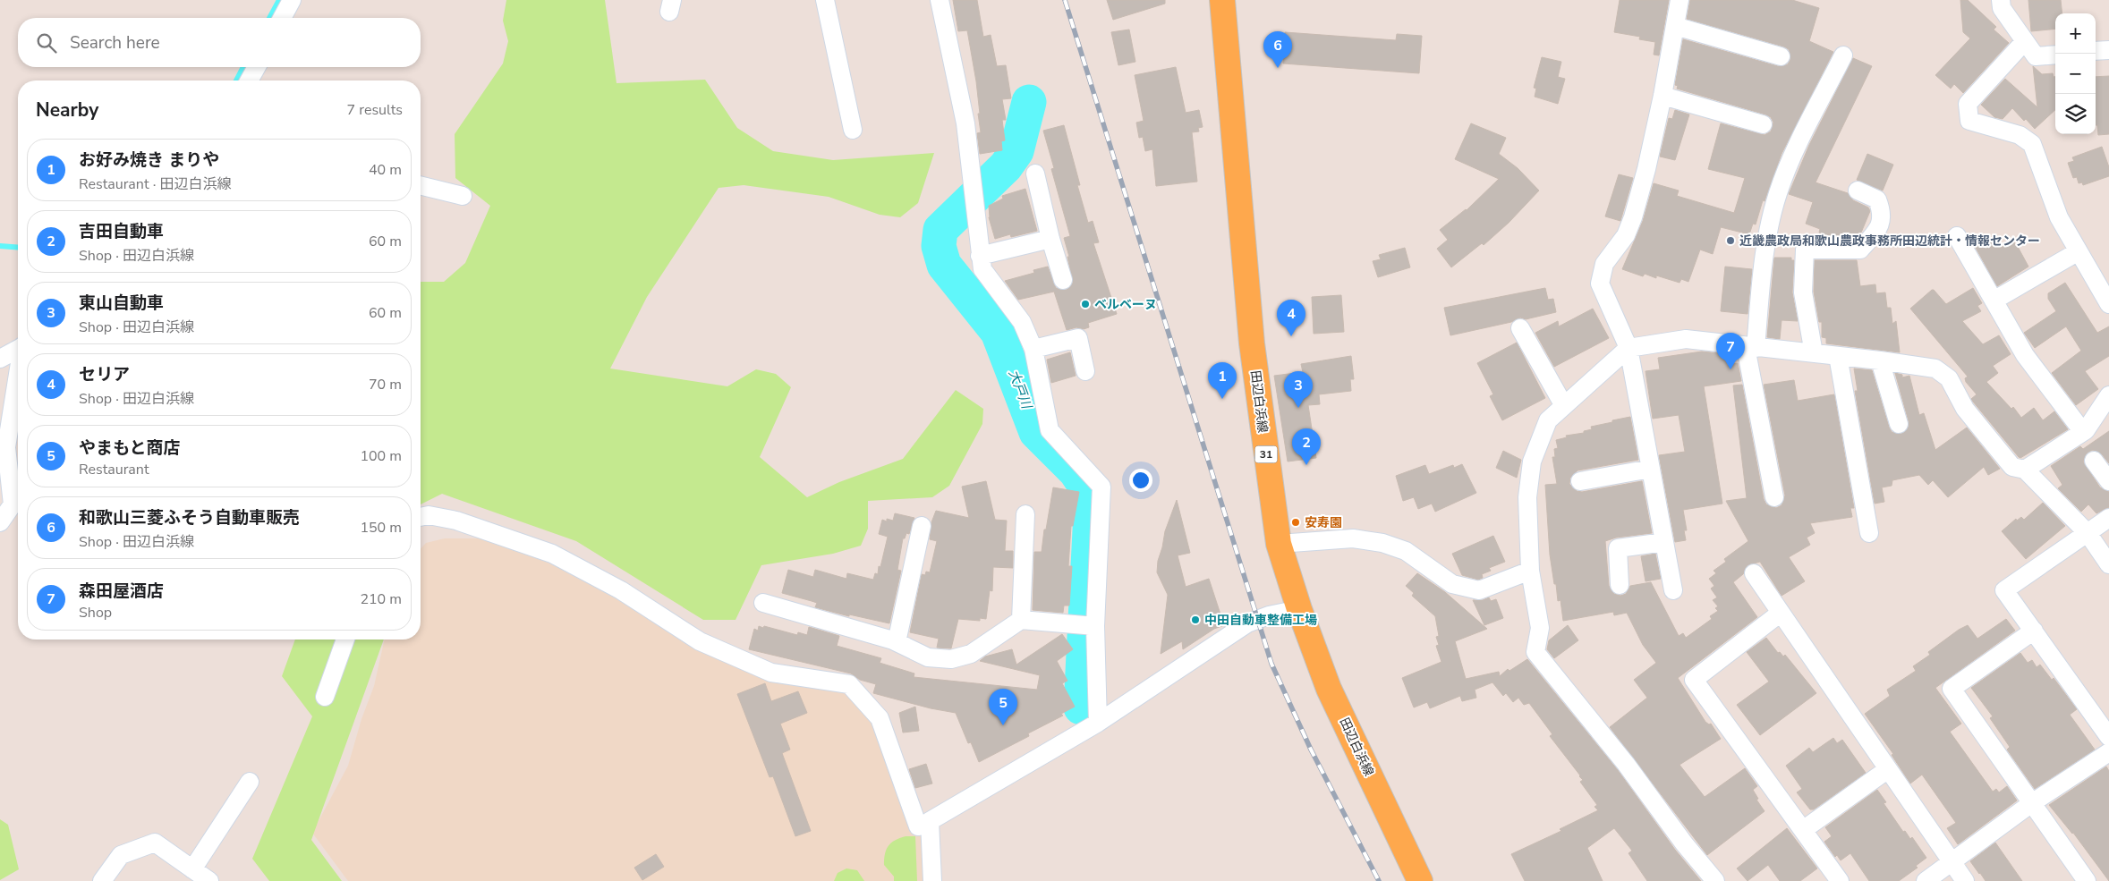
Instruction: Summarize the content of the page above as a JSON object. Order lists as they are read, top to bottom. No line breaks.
{"streets":{"main road":["田辺白浜線","31"]},"water":["大戸川"],"places":["近畿農政局和歌山農政事務所田辺統計・情報センター","ベルベーヌ","安寿園","中田自動車整備工場"],"page":{"map_buttons":["+","−"],"search":"Search here","pins":["6","4","7","1","3","2","5"],"heading":["Nearby","7 results"],"list":[{"mark":"1","name":"お好み焼き まりや","note":"Restaurant · 田辺白浜線","value":"40 m"},{"mark":"2","name":"吉田自動車","note":"Shop · 田辺白浜線","value":"60 m"},{"mark":"3","name":"東山自動車","note":"Shop · 田辺白浜線","value":"60 m"},{"mark":"4","name":"セリア","note":"Shop · 田辺白浜線","value":"70 m"},{"mark":"5","name":"やまもと商店","note":"Restaurant","value":"100 m"},{"mark":"6","name":"和歌山三菱ふそう自動車販売","note":"Shop · 田辺白浜線","value":"150 m"},{"mark":"7","name":"森田屋酒店","note":"Shop","value":"210 m"}]}}
